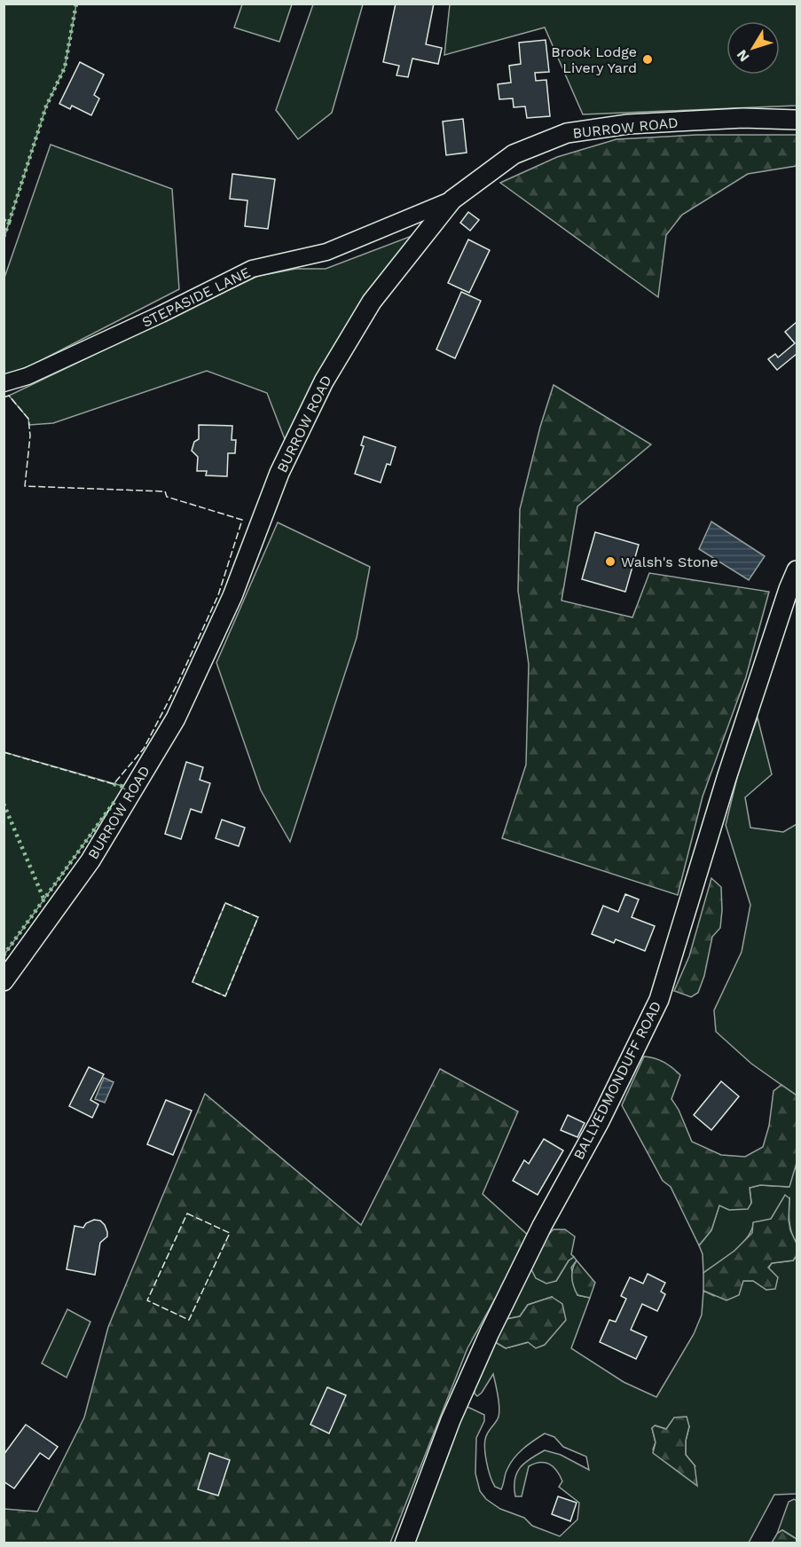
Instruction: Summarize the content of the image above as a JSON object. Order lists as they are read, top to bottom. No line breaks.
{"streets":{"street":["BURROW ROAD","STEPASIDE LANE","BALLYEDMONDUFF ROAD"]},"crossings":[["BURROW ROAD","STEPASIDE LANE"]],"places":["Brook Lodge Livery Yard","Walsh's Stone"],"north":"bottom left"}
